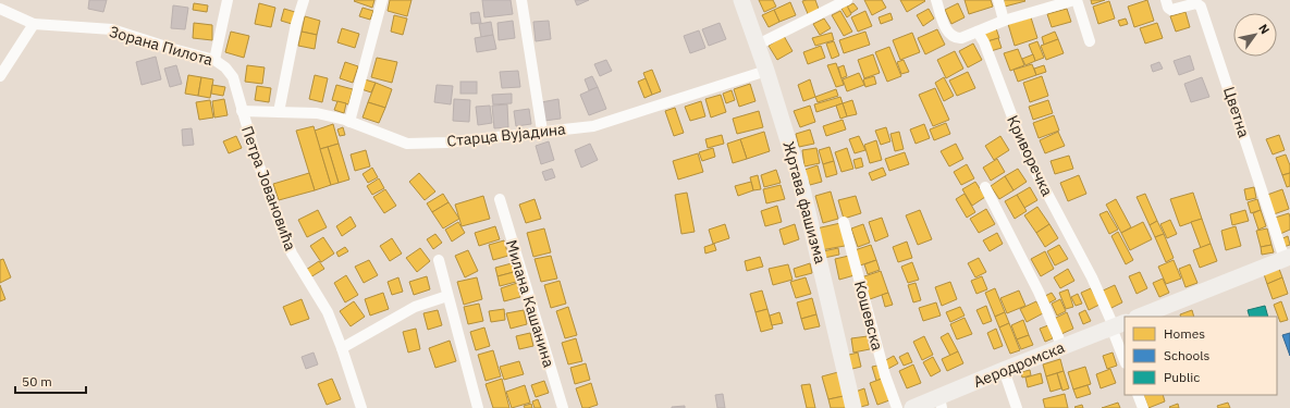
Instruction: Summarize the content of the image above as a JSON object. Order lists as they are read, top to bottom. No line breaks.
{"streets":{"street":["Зорана Пилота","Цветна","Старца Вујадина","Криворечка","Петра Јовановића","Жртава фашизма","Милана Кашанина","Кошевска","Аеродромска"]},"crossings":[["Зорана Пилота","Старца Вујадина"],["Зорана Пилота","Петра Јовановића"],["Старца Вујадина","Петра Јовановића"],["Старца Вујадина","Жртава фашизма"],["Криворечка","Аеродромска"]],"legend":["Homes","Schools","Public"],"scale_bar":"50 m","north":"top right"}
